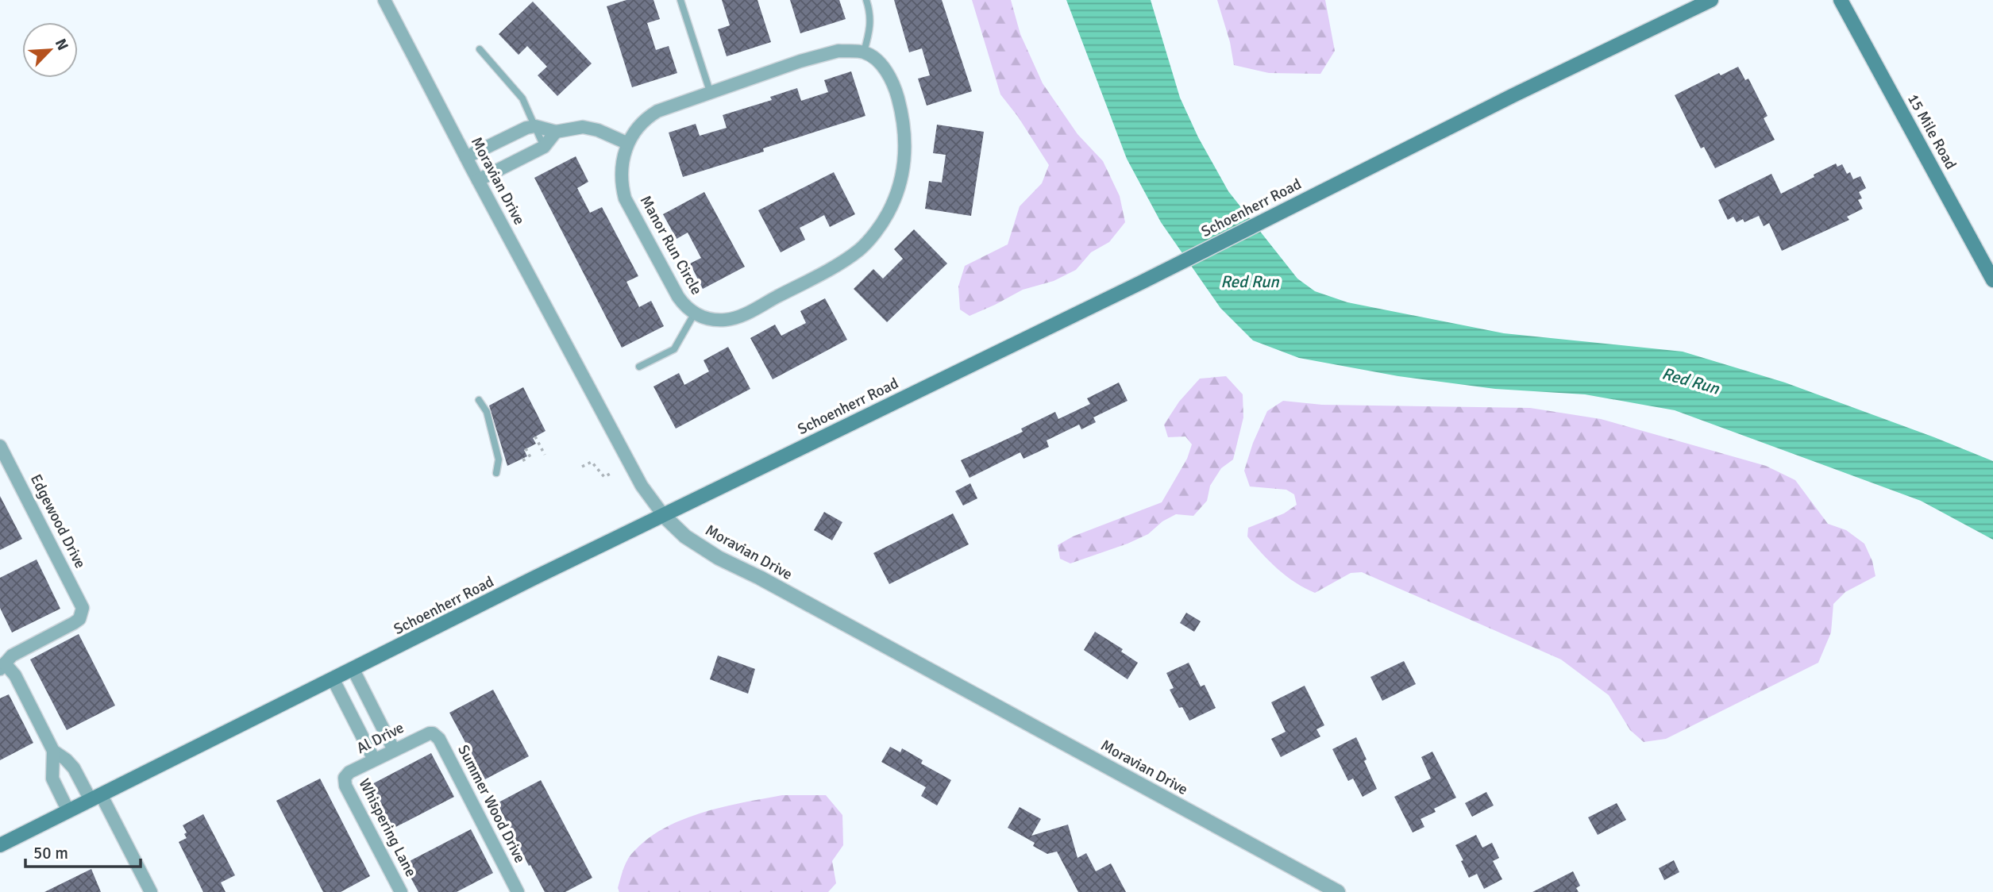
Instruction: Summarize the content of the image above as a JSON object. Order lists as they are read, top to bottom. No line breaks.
{"streets":{"main road":["15 Mile Road","Schoenherr Road"],"street":["Moravian Drive","Manor Run Circle","Edgewood Drive","Al Drive","Summer Wood Drive","Whispering Lane"]},"crossings":[["Moravian Drive","Schoenherr Road"],["Al Drive","Summer Wood Drive"],["Al Drive","Whispering Lane"]],"water":["Red Run"],"scale_bar":"50 m","north":"top right"}
